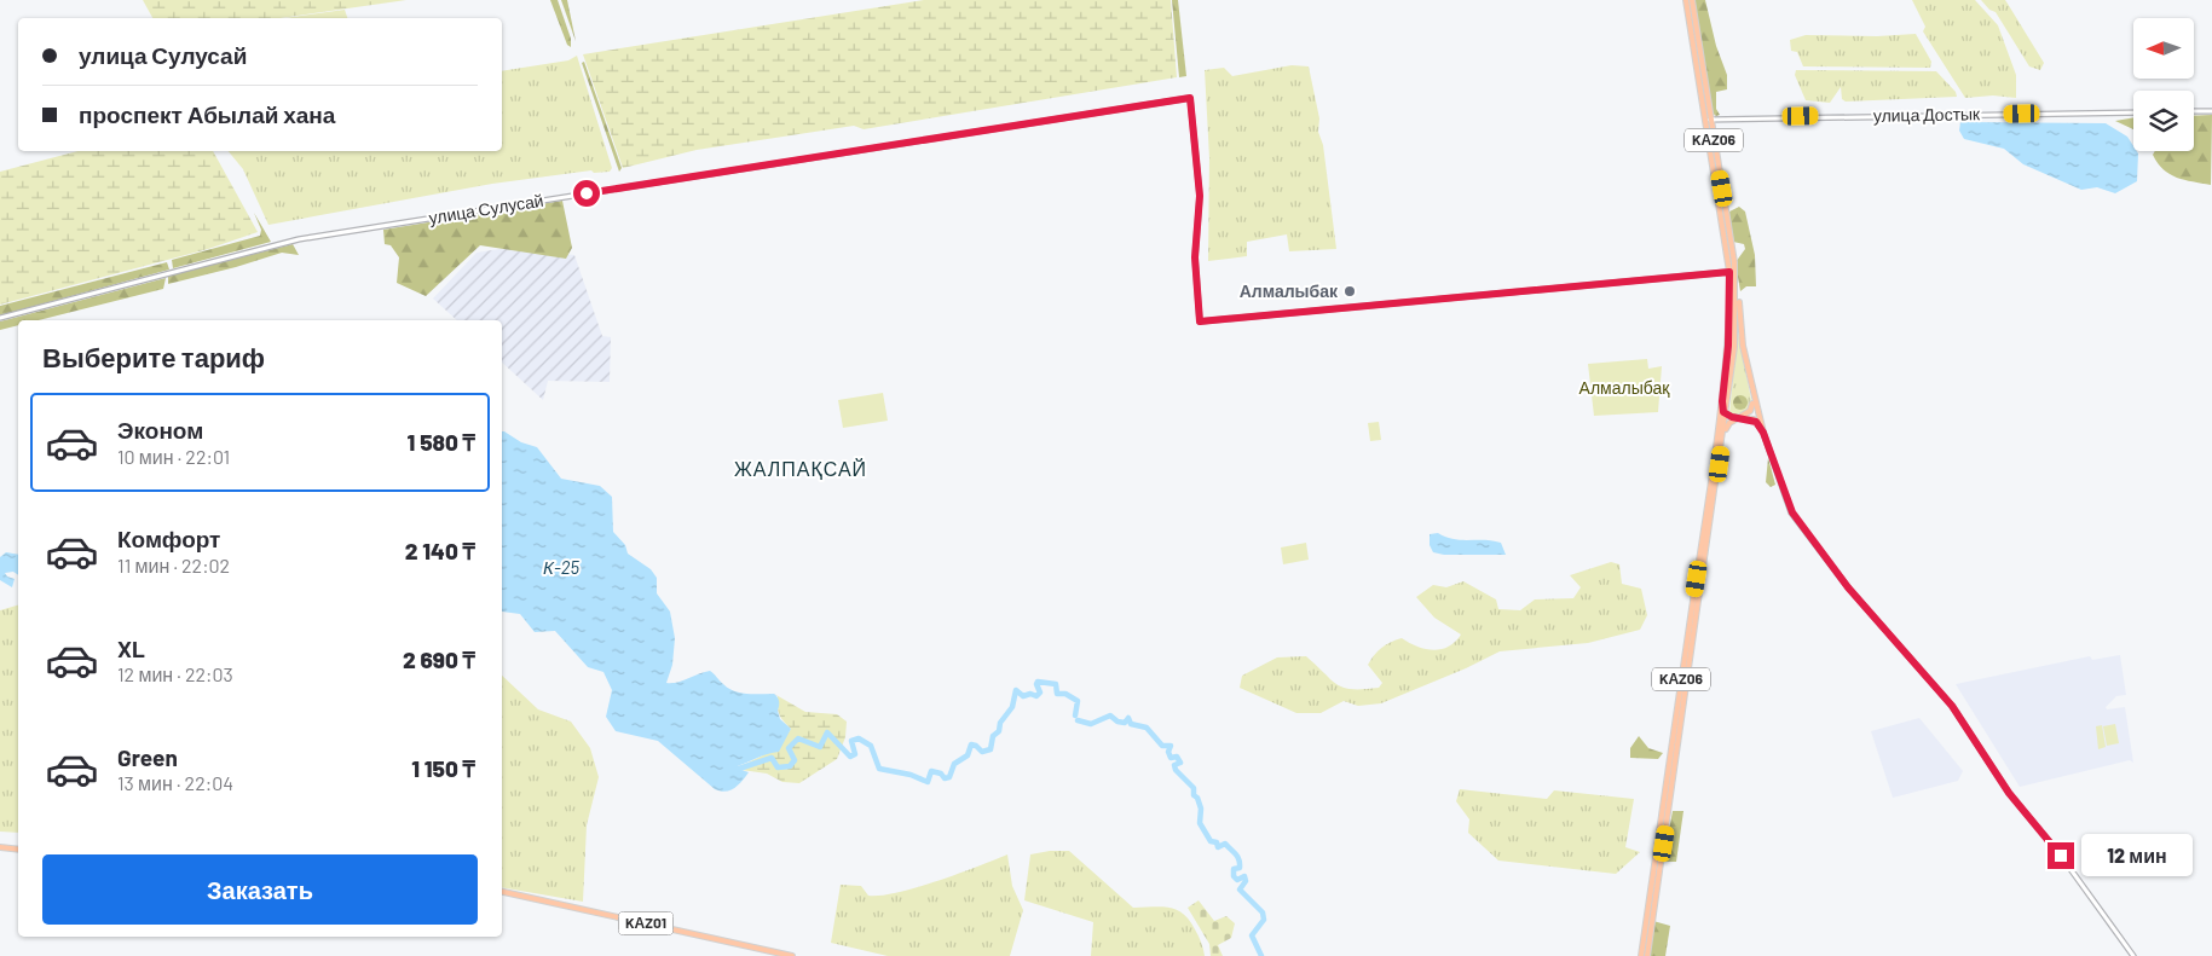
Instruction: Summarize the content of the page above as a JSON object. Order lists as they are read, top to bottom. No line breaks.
{"streets":{"highway":["KАZ06","KАZ01"],"main road":["улица Достык","улица Сулусай"]},"crossings":[["улица Достык","KАZ06"],["KАZ06","улица Сулусай"]],"districts":["ЖАЛПАҚСАЙ"],"water":["К-25"],"parks":["Алмалыбақ"],"places":["Алмалыбак"],"north":"left","page":{"banner":["улица Сулусай","проспект Абылай хана"],"heading":"Выберите тариф","list":[{"name":"Эконом","note":"10 мин · 22:01","value":"1 580 ₸"},{"name":"Комфорт","note":"11 мин · 22:02","value":"2 140 ₸"},{"name":"XL","note":"12 мин · 22:03","value":"2 690 ₸"},{"name":"Green","note":"13 мин · 22:04","value":"1 150 ₸"}],"bubble":"12 мин","buttons":"Заказать"}}
